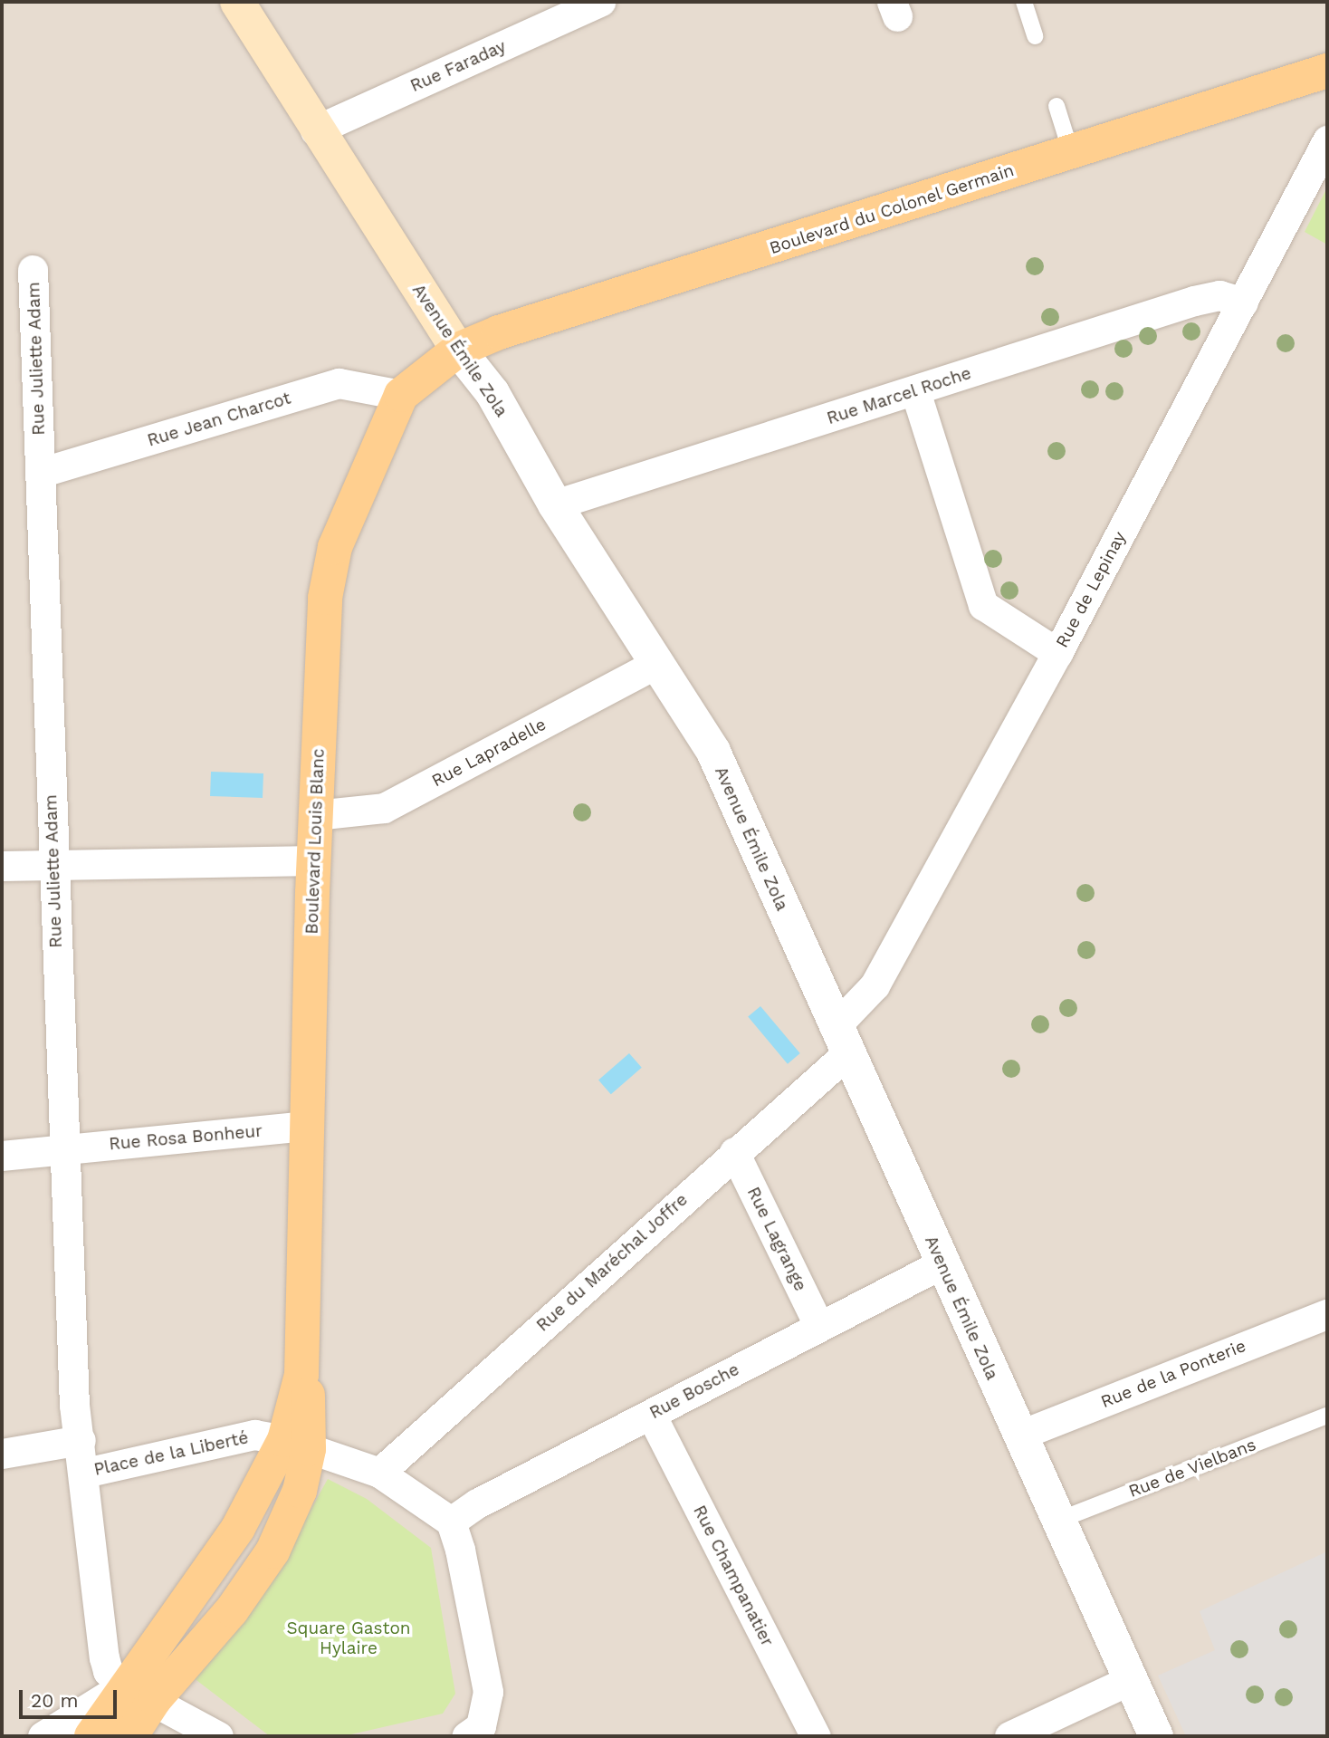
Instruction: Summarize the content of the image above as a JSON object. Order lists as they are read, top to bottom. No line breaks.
{"streets":{"main road":["Boulevard du Colonel Germain","Avenue Émile Zola","Boulevard Louis Blanc"],"street":["Rue Faraday","Rue Juliette Adam","Rue Marcel Roche","Rue Jean Charcot","Rue de Lepinay","Rue Lapradelle","Rue Rosa Bonheur","Rue Lagrange","Rue du Maréchal Joffre","Rue de la Ponterie","Rue Bosche","Place de la Liberté","Rue Champanatier"],"lane":["Rue de Vielbans"]},"crossings":[["Rue Faraday","Avenue Émile Zola"],["Boulevard du Colonel Germain","Avenue Émile Zola"],["Boulevard du Colonel Germain","Boulevard Louis Blanc"],["Avenue Émile Zola","Rue Marcel Roche"],["Avenue Émile Zola","Rue de Lepinay"],["Avenue Émile Zola","Rue Lapradelle"],["Avenue Émile Zola","Boulevard Louis Blanc"],["Avenue Émile Zola","Rue du Maréchal Joffre"],["Avenue Émile Zola","Rue de la Ponterie"],["Avenue Émile Zola","Rue Bosche"],["Avenue Émile Zola","Rue de Vielbans"],["Rue Juliette Adam","Rue Jean Charcot"],["Rue Juliette Adam","Rue Rosa Bonheur"],["Rue Juliette Adam","Place de la Liberté"],["Rue Marcel Roche","Rue de Lepinay"],["Rue Jean Charcot","Boulevard Louis Blanc"],["Rue de Lepinay","Rue du Maréchal Joffre"],["Rue Lapradelle","Boulevard Louis Blanc"],["Boulevard Louis Blanc","Rue Rosa Bonheur"],["Boulevard Louis Blanc","Place de la Liberté"],["Rue Lagrange","Rue du Maréchal Joffre"],["Rue Lagrange","Rue Bosche"],["Rue du Maréchal Joffre","Place de la Liberté"],["Rue Bosche","Place de la Liberté"],["Rue Bosche","Rue Champanatier"]],"parks":["Square Gaston Hylaire"],"scale_bar":"20 m"}
